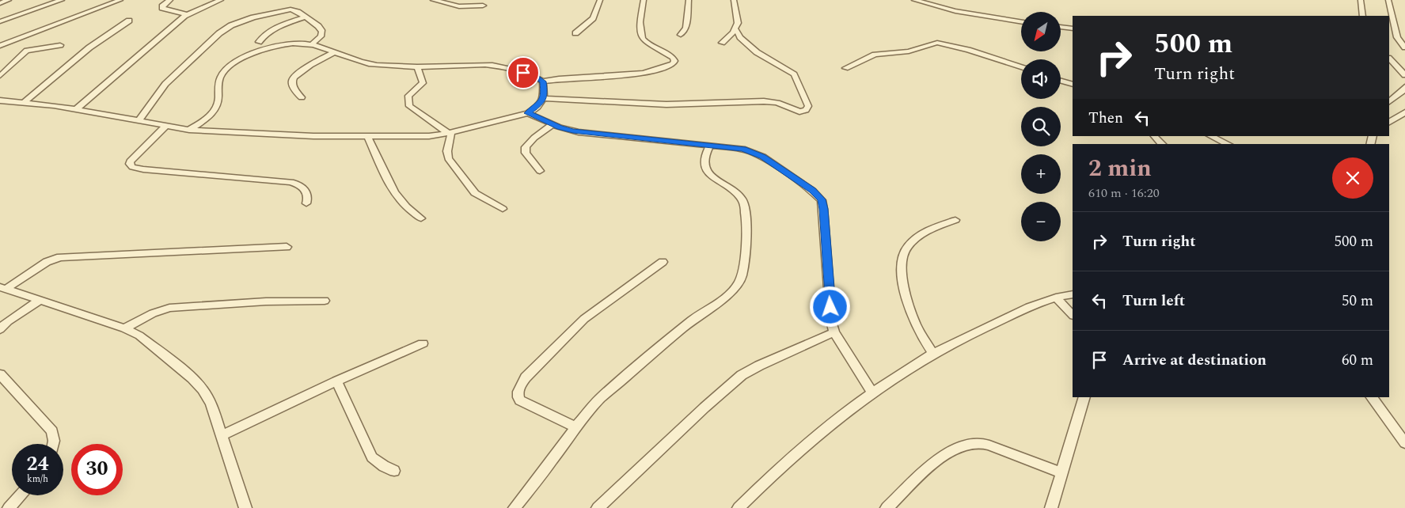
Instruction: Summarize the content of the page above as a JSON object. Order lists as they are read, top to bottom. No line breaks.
{"north":"bottom left","page":{"map_buttons":["+","−"],"turn":["500 m","Turn right"],"then":"Then","heading":["2 min","610 m · 16:20"],"list":[{"name":"Turn right","value":"500 m"},{"name":"Turn left","value":"50 m"},{"name":"Arrive at destination","value":"60 m"}],"speed":"24 km/h","limit":"30"}}
